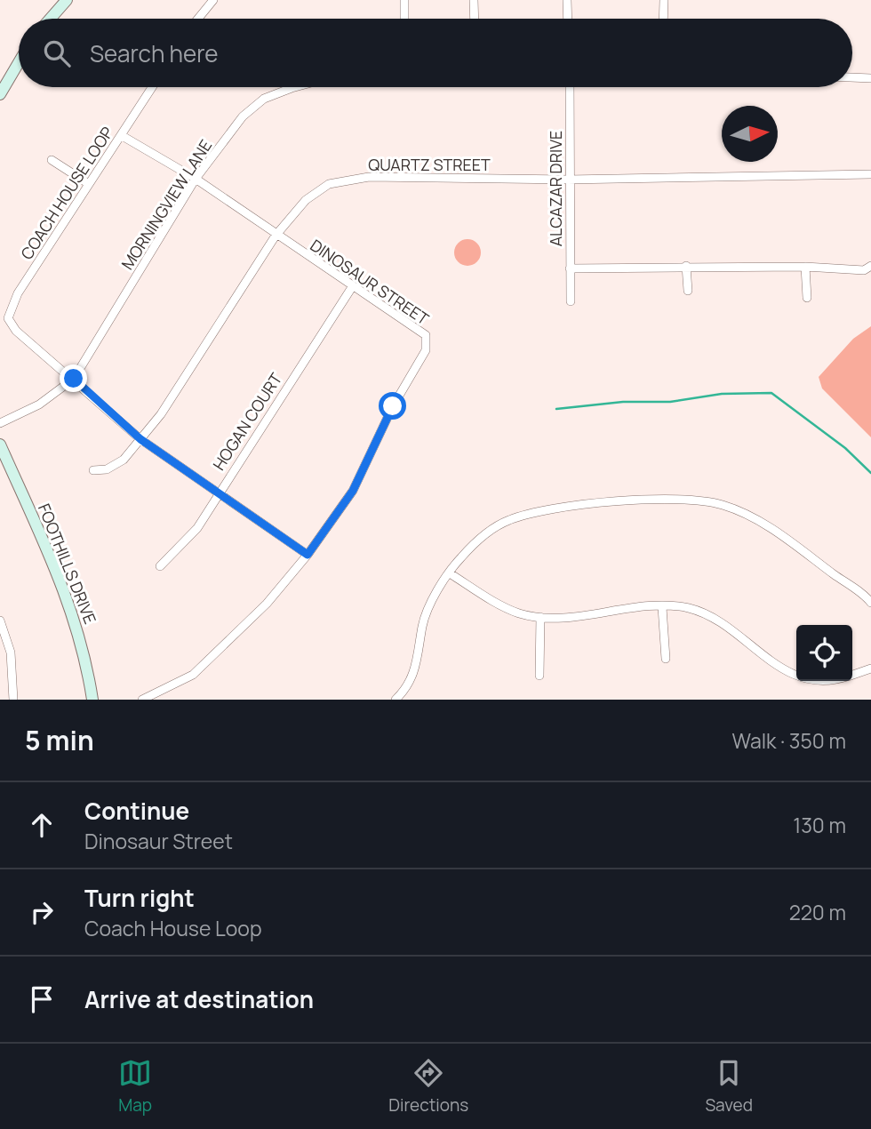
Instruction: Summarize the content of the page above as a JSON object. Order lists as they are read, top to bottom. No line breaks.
{"streets":{"street":["QUARTZ STREET","ALCAZAR DRIVE","COACH HOUSE LOOP","MORNINGVIEW LANE","DINOSAUR STREET","HOGAN COURT","FOOTHILLS DRIVE"]},"crossings":[["QUARTZ STREET","ALCAZAR DRIVE"],["QUARTZ STREET","COACH HOUSE LOOP"],["QUARTZ STREET","DINOSAUR STREET"],["COACH HOUSE LOOP","MORNINGVIEW LANE"],["COACH HOUSE LOOP","DINOSAUR STREET"],["COACH HOUSE LOOP","HOGAN COURT"],["MORNINGVIEW LANE","DINOSAUR STREET"],["DINOSAUR STREET","HOGAN COURT"]],"north":"right","page":{"search":"Search here","heading":["5 min","Walk · 350 m"],"list":[["Continue","Dinosaur Street","130 m"],["Turn right","Coach House Loop","220 m"],"Arrive at destination"],"nav":["Map","Directions","Saved"]}}
